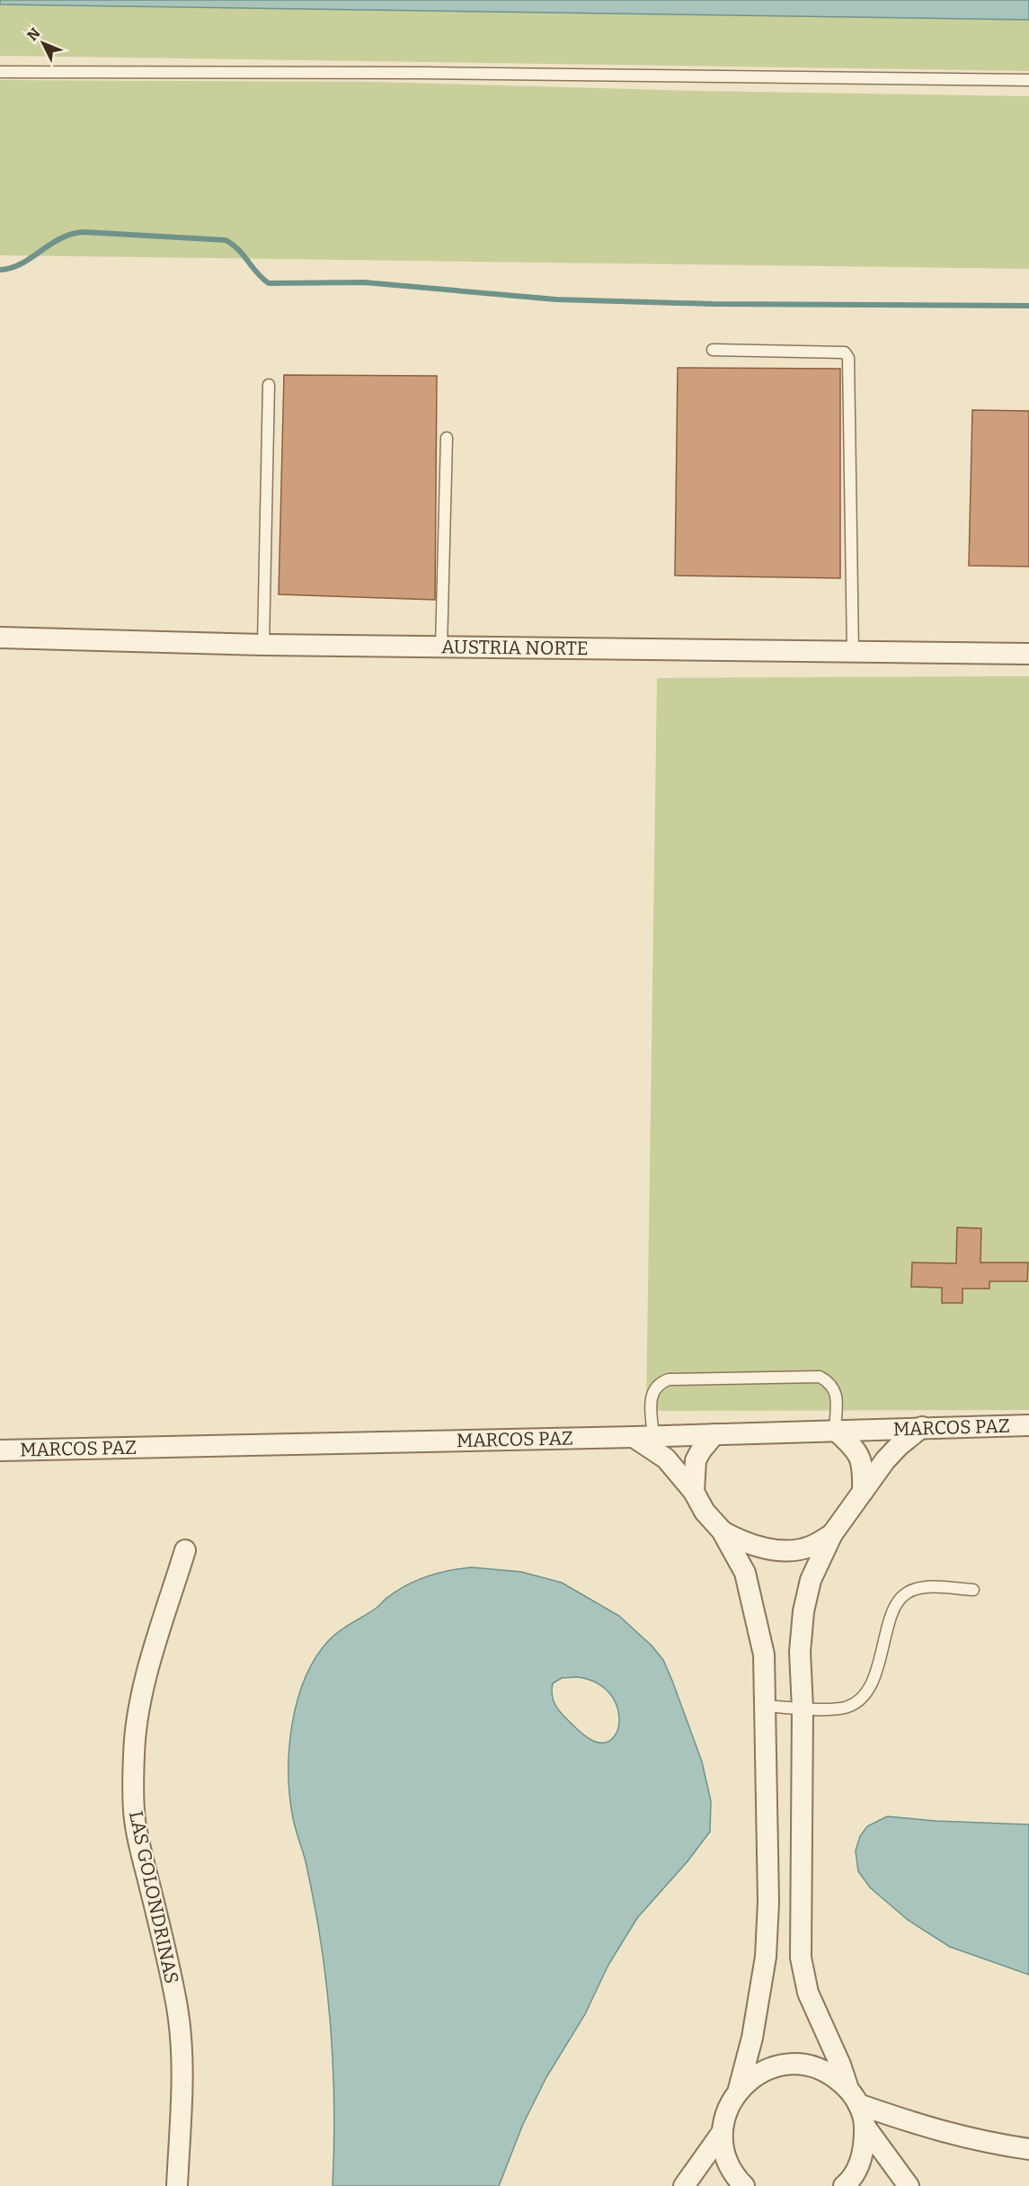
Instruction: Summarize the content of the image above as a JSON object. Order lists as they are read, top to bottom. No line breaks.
{"streets":{"street":["AUSTRIA NORTE","MARCOS PAZ","LAS GOLONDRINAS"]},"north":"top left"}
